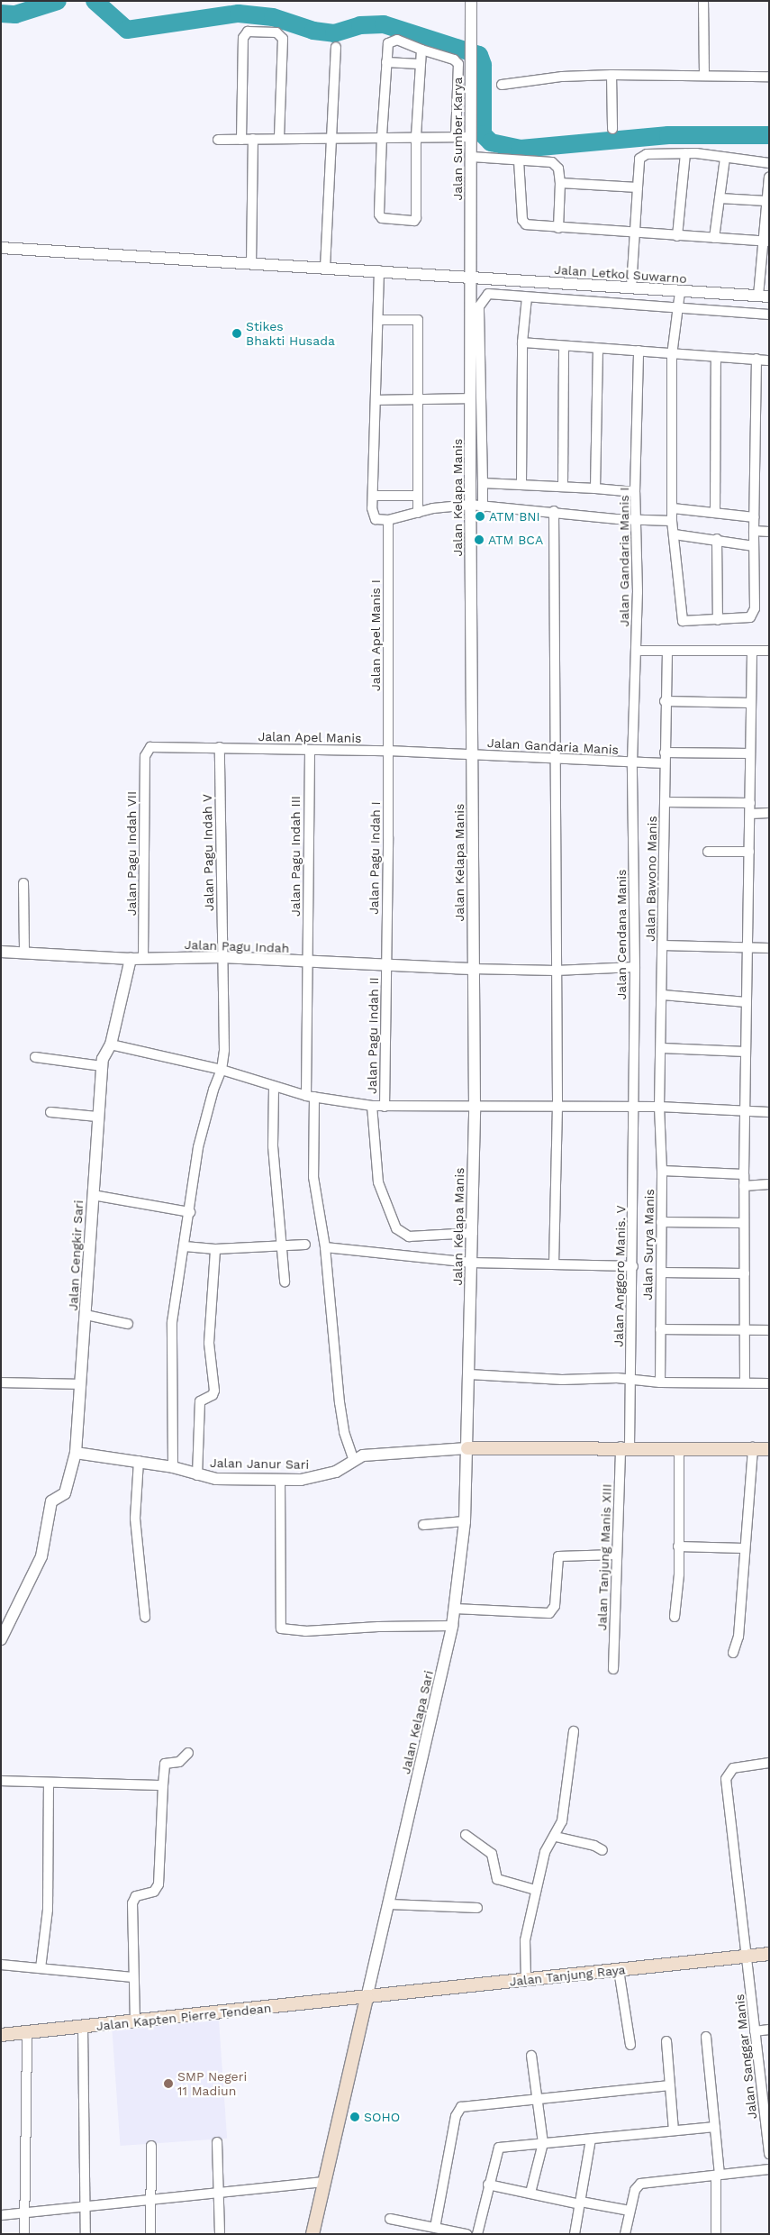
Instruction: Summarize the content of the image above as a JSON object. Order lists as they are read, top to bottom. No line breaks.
{"streets":{"main road":["Jalan Tanjung Raya","Jalan Kapten Pierre Tendean"],"street":["Jalan Sumber Karya","Jalan Letkol Suwarno","Jalan Kelapa Manis","Jalan Gandaria Manis I","Jalan Apel Manis I","Jalan Apel Manis","Jalan Gandaria Manis","Jalan Pagu Indah V","Jalan Pagu Indah VII","Jalan Pagu Indah III","Jalan Pagu Indah I","Jalan Bawono Manis","Jalan Cendana Manis","Jalan Pagu Indah","Jalan Pagu Indah II","Jalan Surya Manis","Jalan Cengkir Sari","Jalan Anggoro Manis. V","Jalan Janur Sari","Jalan Tanjung Manis XIII","Jalan Kelapa Sari","Jalan Sanggar Manis"]},"crossings":[["Jalan Sumber Karya","Jalan Letkol Suwarno"],["Jalan Sumber Karya","Jalan Kelapa Manis"],["Jalan Letkol Suwarno","Jalan Kelapa Manis"],["Jalan Kelapa Manis","Jalan Apel Manis"],["Jalan Kelapa Manis","Jalan Gandaria Manis"],["Jalan Kelapa Manis","Jalan Pagu Indah"],["Jalan Kelapa Manis","Jalan Janur Sari"],["Jalan Kelapa Manis","Jalan Kelapa Sari"],["Jalan Gandaria Manis I","Jalan Gandaria Manis"],["Jalan Gandaria Manis I","Jalan Cendana Manis"],["Jalan Apel Manis I","Jalan Apel Manis"],["Jalan Apel Manis I","Jalan Pagu Indah I"],["Jalan Apel Manis","Jalan Gandaria Manis"],["Jalan Apel Manis","Jalan Pagu Indah V"],["Jalan Apel Manis","Jalan Pagu Indah VII"],["Jalan Apel Manis","Jalan Pagu Indah III"],["Jalan Apel Manis","Jalan Pagu Indah I"],["Jalan Gandaria Manis","Jalan Bawono Manis"],["Jalan Gandaria Manis","Jalan Cendana Manis"],["Jalan Pagu Indah V","Jalan Pagu Indah"],["Jalan Pagu Indah V","Jalan Janur Sari"],["Jalan Pagu Indah VII","Jalan Pagu Indah"],["Jalan Pagu Indah III","Jalan Pagu Indah"],["Jalan Pagu Indah III","Jalan Janur Sari"],["Jalan Pagu Indah I","Jalan Pagu Indah"],["Jalan Pagu Indah I","Jalan Pagu Indah II"],["Jalan Bawono Manis","Jalan Surya Manis"],["Jalan Cendana Manis","Jalan Anggoro Manis. V"],["Jalan Pagu Indah","Jalan Pagu Indah II"],["Jalan Cengkir Sari","Jalan Janur Sari"],["Jalan Anggoro Manis. V","Jalan Tanjung Manis XIII"],["Jalan Janur Sari","Jalan Kelapa Sari"],["Jalan Kelapa Sari","Jalan Tanjung Raya"],["Jalan Kelapa Sari","Jalan Kapten Pierre Tendean"],["Jalan Tanjung Raya","Jalan Kapten Pierre Tendean"],["Jalan Tanjung Raya","Jalan Sanggar Manis"]],"places":["Stikes Bhakti Husada","ATM BNI","ATM BCA","SMP Negeri 11 Madiun","SOHO"]}
